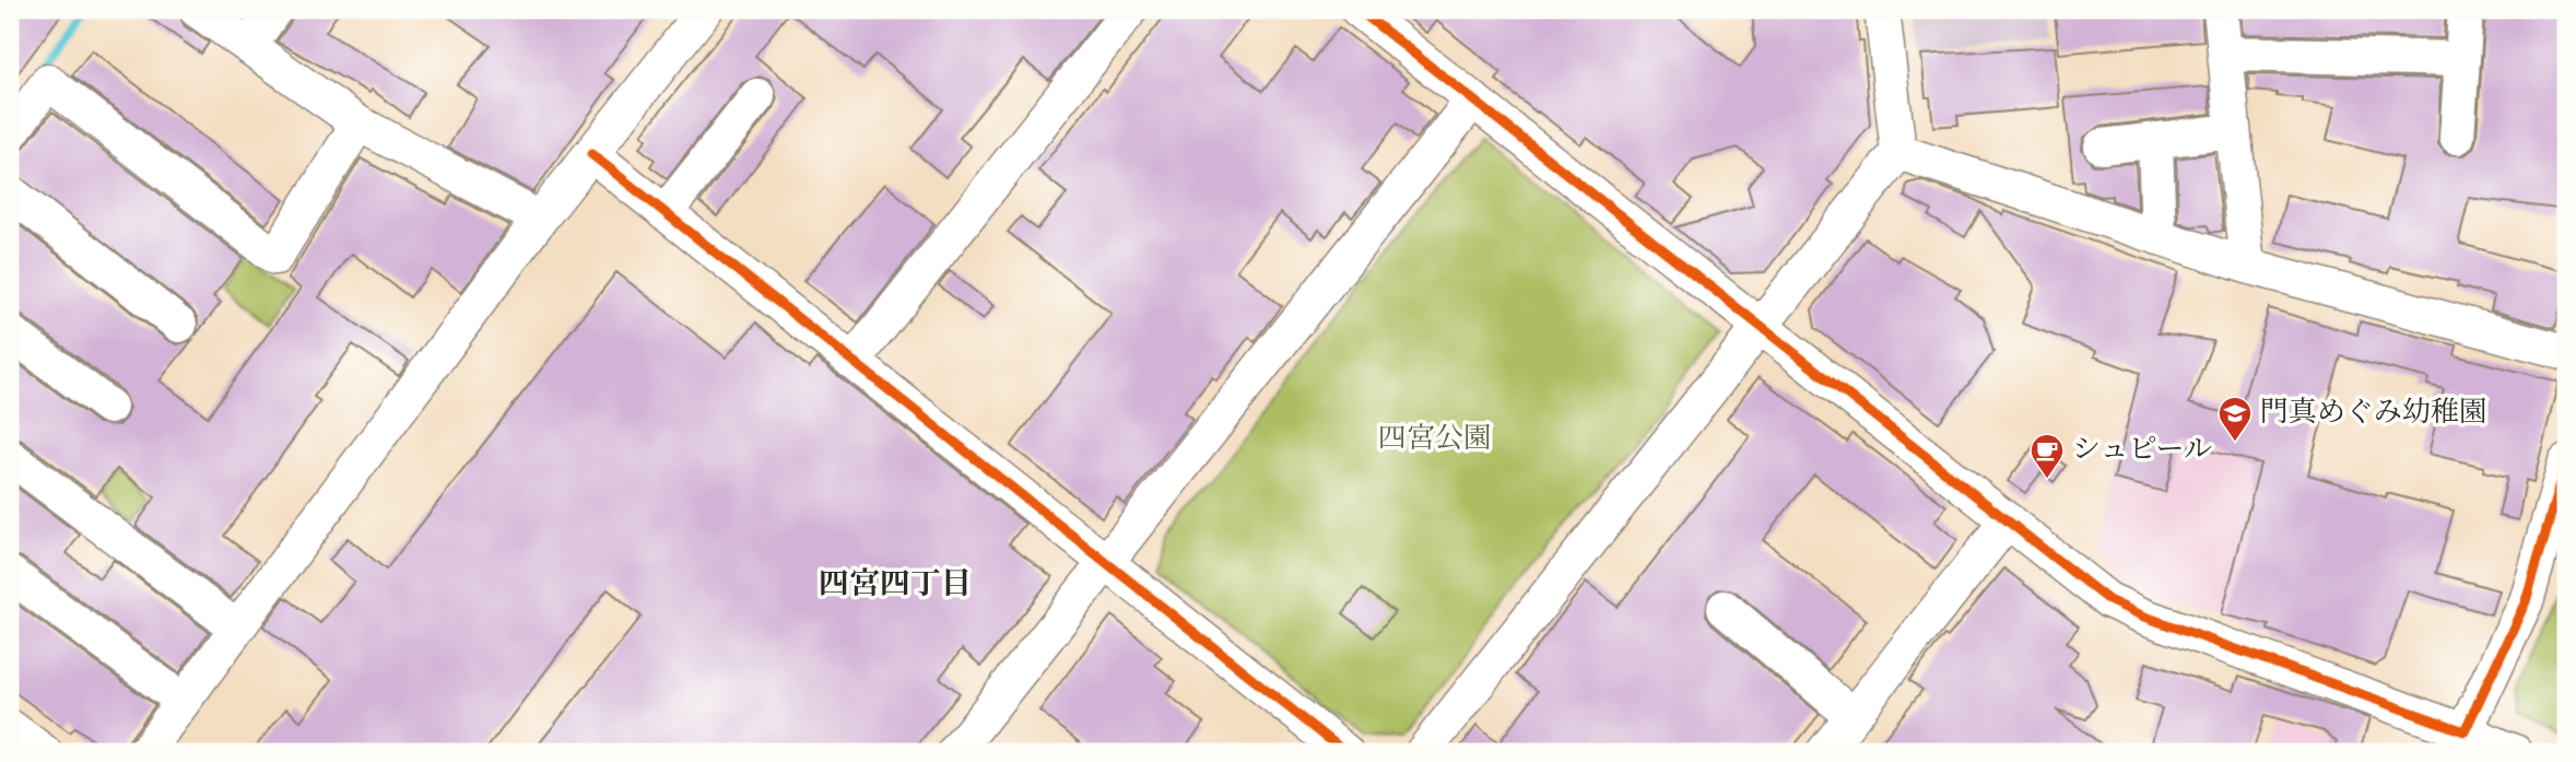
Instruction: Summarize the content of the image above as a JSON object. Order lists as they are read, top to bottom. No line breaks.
{"districts":["四宮四丁目"],"parks":["四宮公園"],"places":{"school or university":["門真めぐみ幼稚園"],"cafe":["シュピール"]}}
